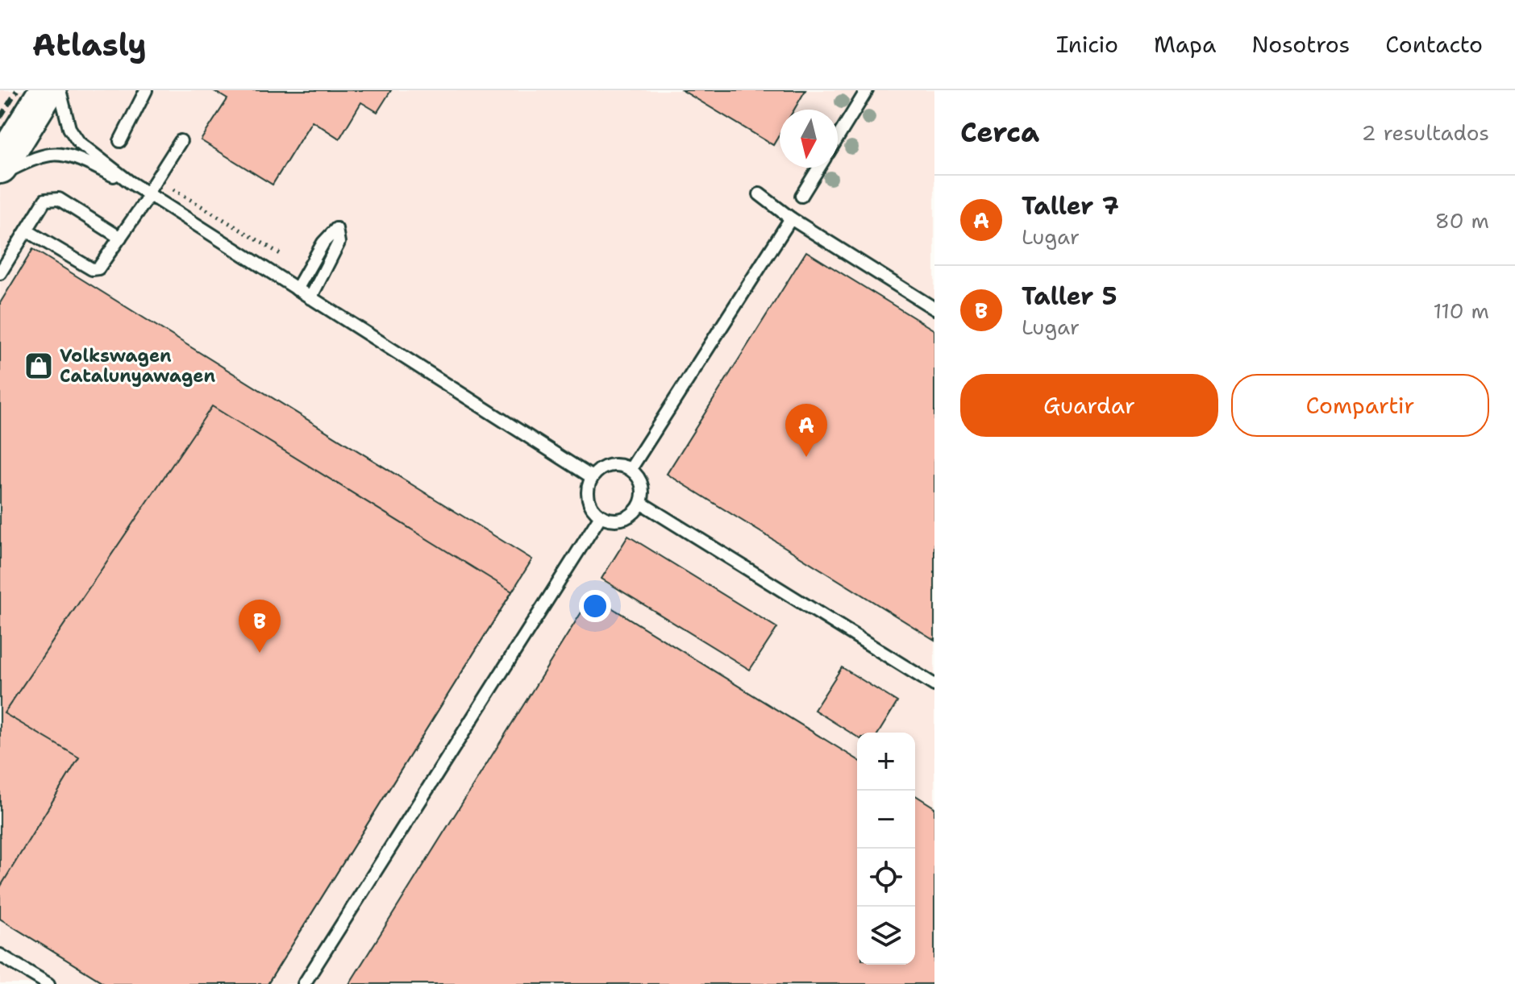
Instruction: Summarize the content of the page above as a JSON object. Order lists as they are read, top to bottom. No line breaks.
{"places":{"shop":["Volkswagen Catalunyawagen"]},"north":"bottom","page":{"header":"Atlasly","nav":["Inicio","Mapa","Nosotros","Contacto"],"heading":["Cerca","2 resultados"],"list":[{"mark":"A","name":"Taller 7","note":"Lugar","value":"80 m"},{"mark":"B","name":"Taller 5","note":"Lugar","value":"110 m"}],"buttons":["Guardar","Compartir"],"pins":["A","B"],"map_buttons":["+","−"]}}
